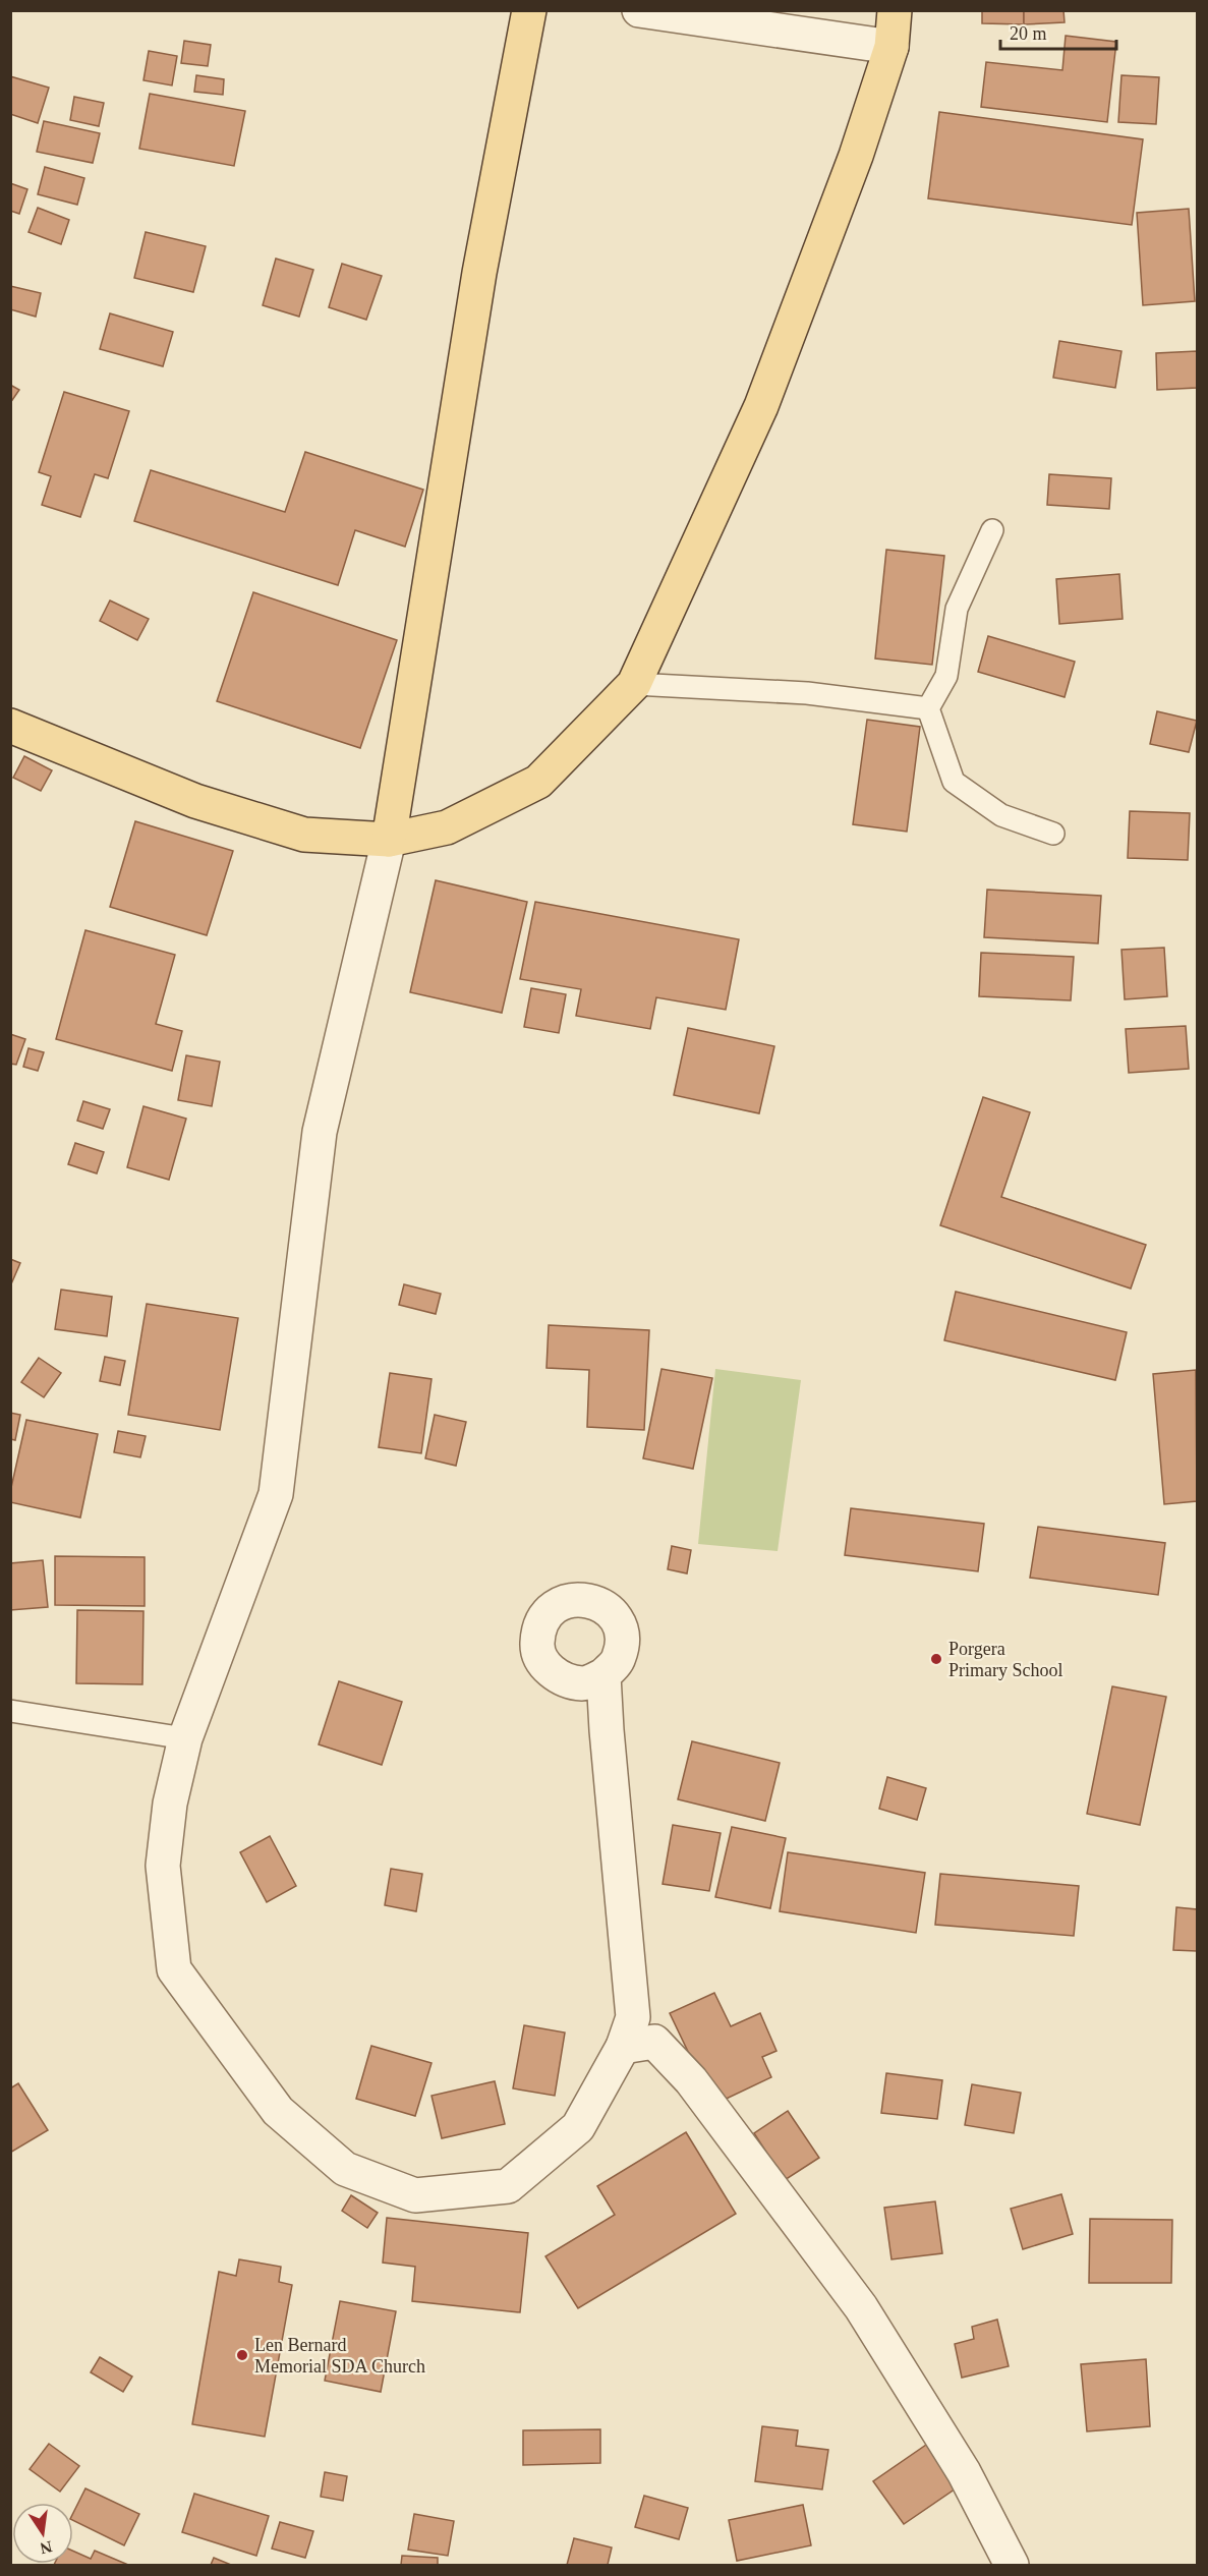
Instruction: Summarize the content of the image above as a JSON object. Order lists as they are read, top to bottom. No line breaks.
{"places":["Porgera Primary School","Len Bernard Memorial SDA Church"],"scale_bar":"20 m","north":"bottom"}
